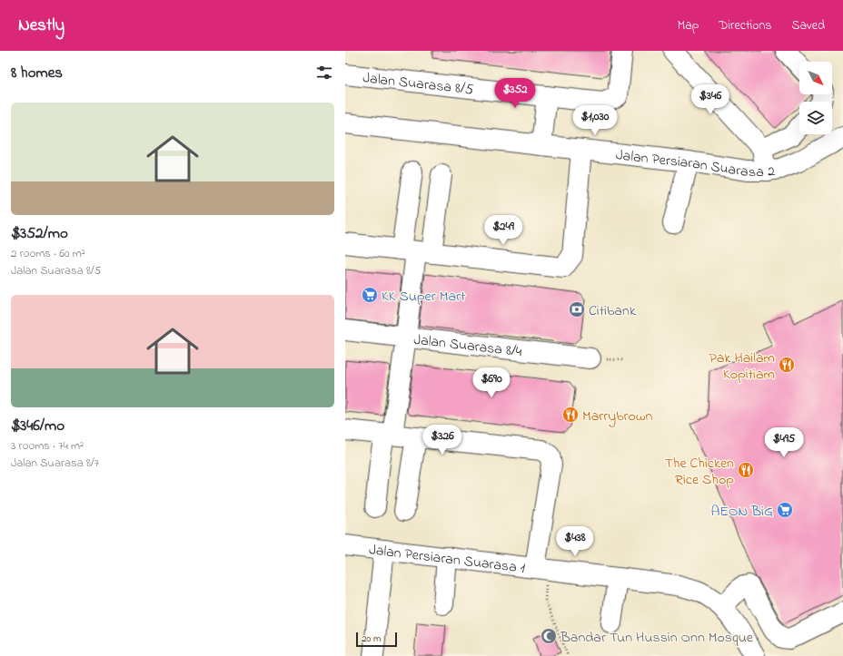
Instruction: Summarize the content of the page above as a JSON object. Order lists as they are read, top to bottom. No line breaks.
{"streets":{"street":["Jalan Suarasa 8/5","Jalan Persiaran Suarasa 2","Jalan Suarasa 8/4","Jalan Persiaran Suarasa 1"]},"places":{"supermarket":["KK Super Mart","AEON BiG"],"bank":["Citibank"],"restaurant":["Pak Hailam Kopitiam","Marrybrown","The Chicken Rice Shop"],"mosque":["Bandar Tun Hussin Onn Mosque"]},"scale_bar":"20 m","north":"bottom right","page":{"header":"Nestly","nav":["Map","Directions","Saved"],"heading":"8 homes","price":["$352","$346","$1,030","$249","$690","$326","$495","$438"],"list":[{"name":"$352/mo","note":"2 rooms · 60 m² · Jalan Suarasa 8/5"},{"name":"$346/mo","note":"3 rooms · 74 m² · Jalan Suarasa 8/7"}],"scale":"20 m"}}
